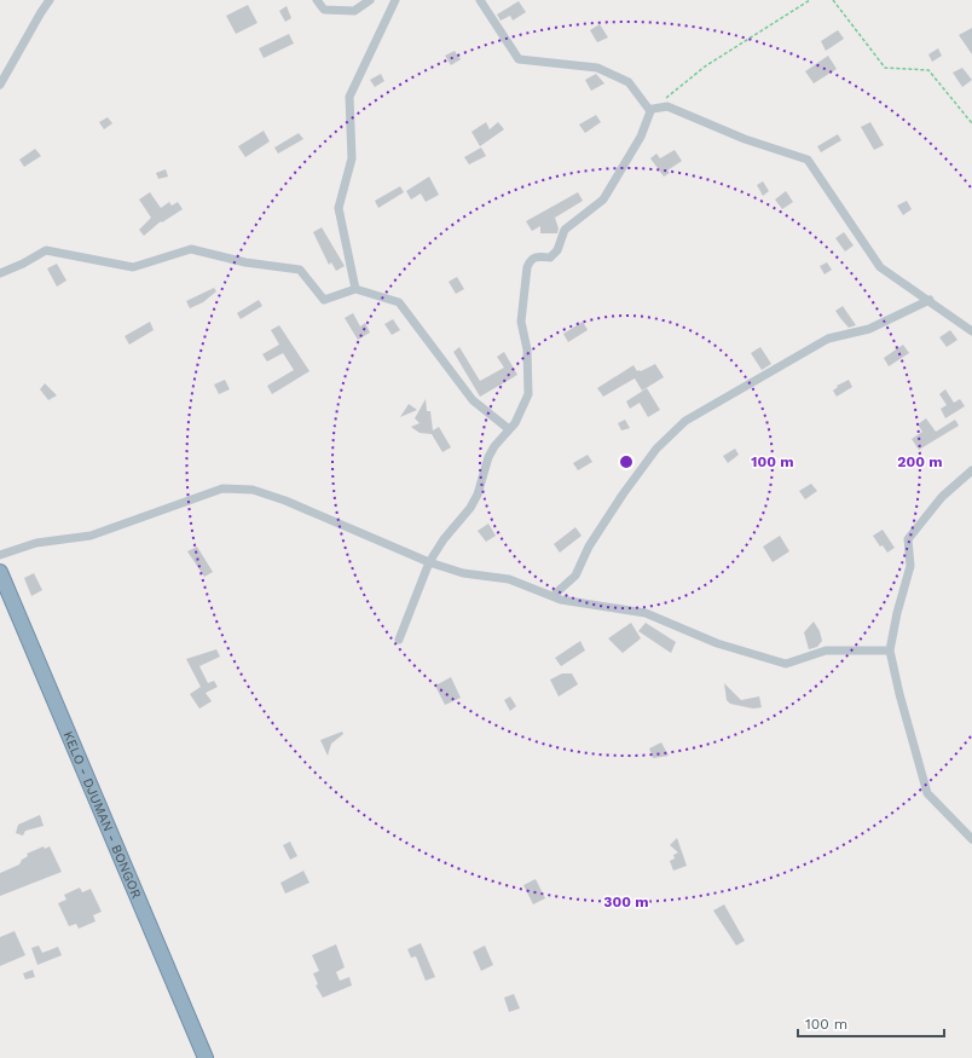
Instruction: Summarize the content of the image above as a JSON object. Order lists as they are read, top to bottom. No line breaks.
{"streets":{"highway":["KELO - DJUMAN - BONGOR"]},"scale_bar":"100 m","rings":["100 m","200 m","300 m"]}
